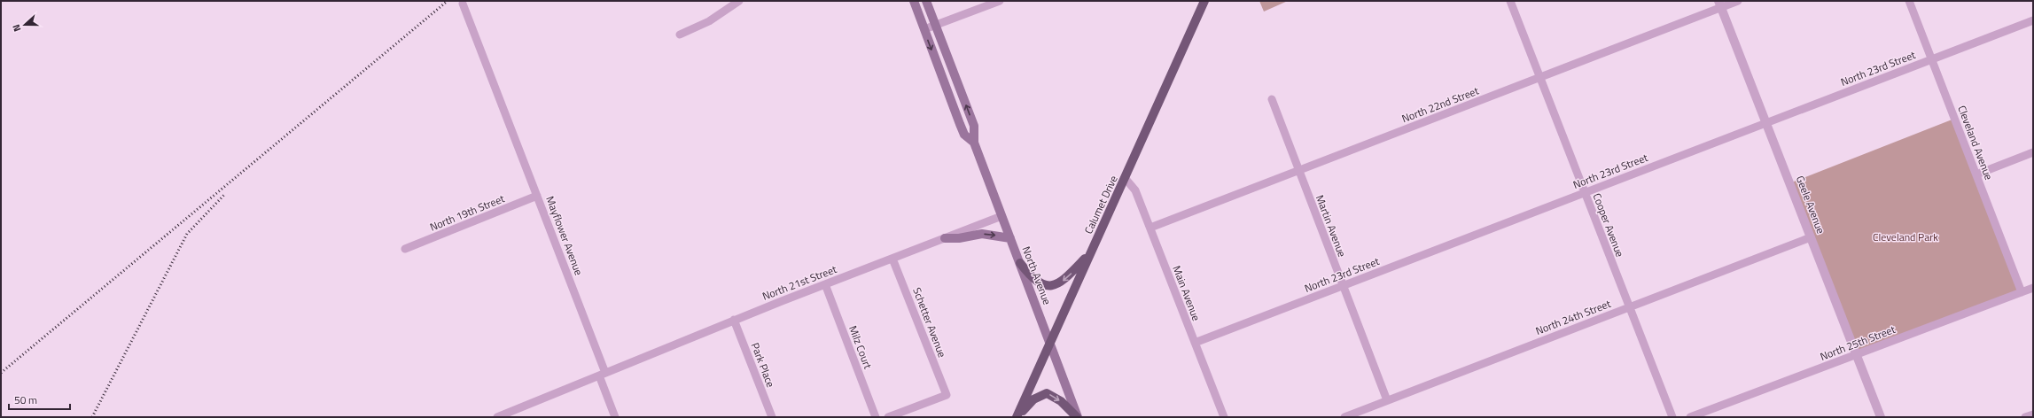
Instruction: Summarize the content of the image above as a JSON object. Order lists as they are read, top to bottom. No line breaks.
{"streets":{"main road":["Calumet Drive","North Avenue"],"street":["North 23rd Street","North 22nd Street","Cleveland Avenue","Geele Avenue","North 19th Street","Cooper Avenue","Martin Avenue","Mayflower Avenue","North 21st Street","Main Avenue","North 24th Street","Schetter Avenue","North 25th Street","Milz Court","Park Place"]},"crossings":[["North 23rd Street","Cleveland Avenue"],["North 23rd Street","Geele Avenue"],["North 23rd Street","Cooper Avenue"],["North 23rd Street","Martin Avenue"],["North 23rd Street","Main Avenue"],["North 22nd Street","Geele Avenue"],["North 22nd Street","Cooper Avenue"],["North 22nd Street","Martin Avenue"],["North 22nd Street","Main Avenue"],["Cleveland Avenue","North 25th Street"],["Calumet Drive","North Avenue"],["Calumet Drive","Main Avenue"],["Geele Avenue","North 24th Street"],["Geele Avenue","North 25th Street"],["North 19th Street","Mayflower Avenue"],["Cooper Avenue","North 24th Street"],["Martin Avenue","North 24th Street"],["Mayflower Avenue","North 21st Street"],["North Avenue","North 21st Street"],["North 21st Street","Schetter Avenue"],["North 21st Street","Milz Court"],["North 21st Street","Park Place"]],"parks":["Cleveland Park"],"scale_bar":"50 m","north":"left"}
